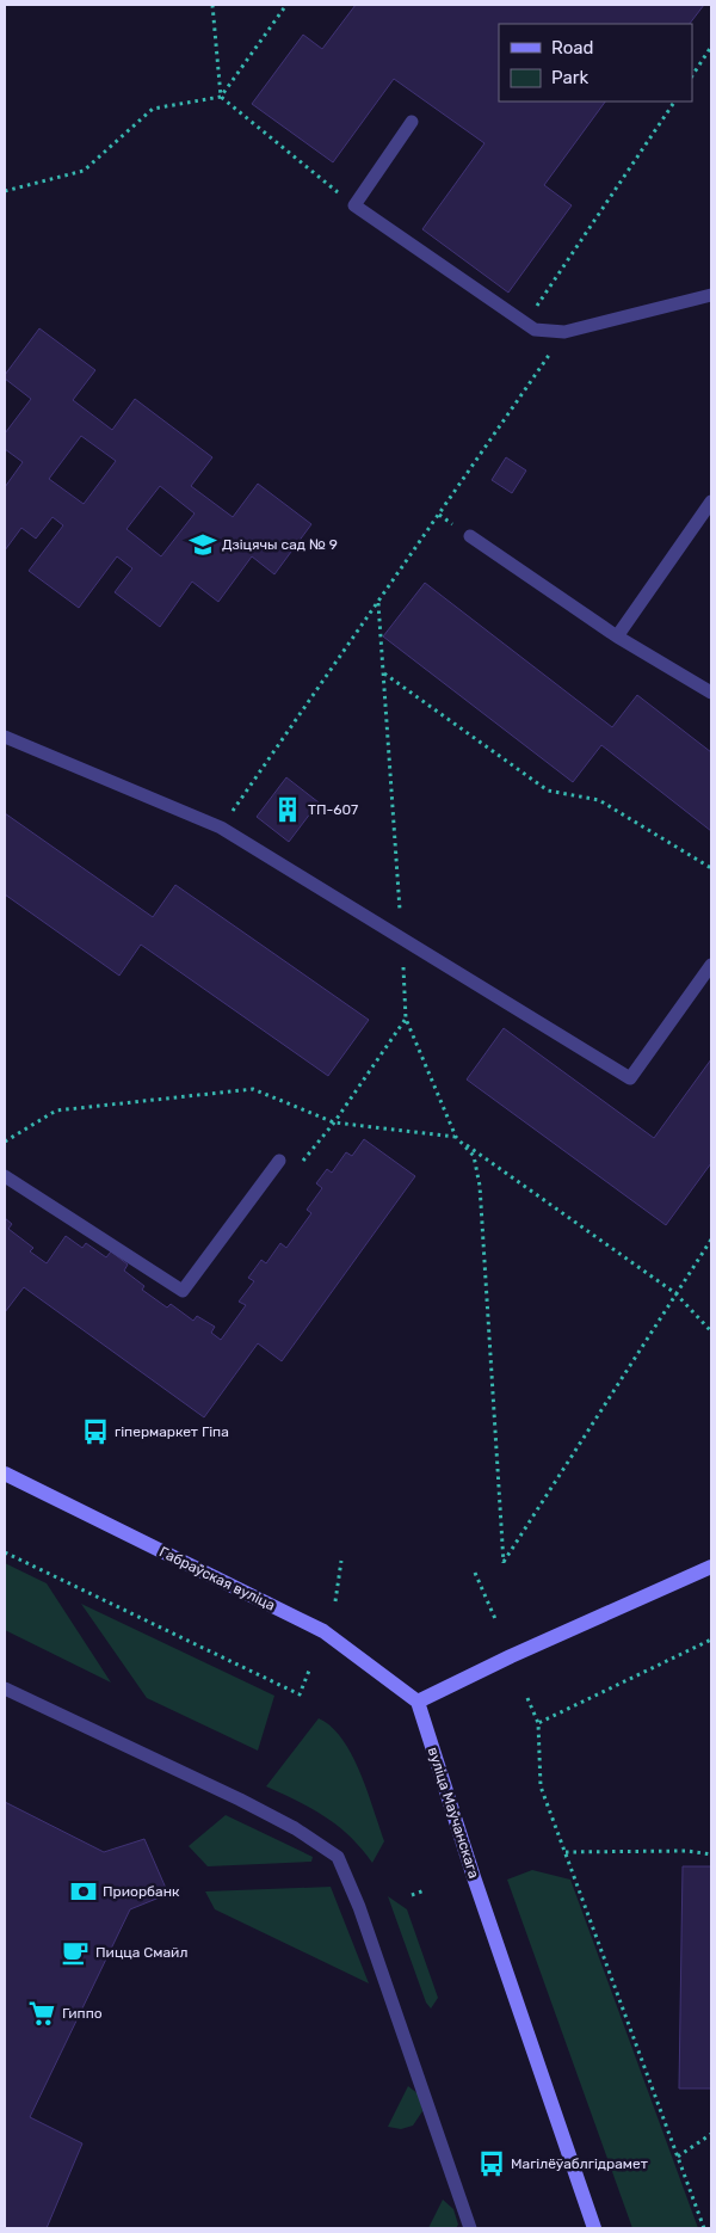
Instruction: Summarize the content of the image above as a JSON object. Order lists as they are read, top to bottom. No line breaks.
{"streets":{"main road":["Габраўская вуліца","вуліца Маўчанскага"]},"crossings":[["Габраўская вуліца","вуліца Маўчанскага"]],"places":{"school or university":["Дзіцячы сад № 9"],"building":["ТП-607"],"bus stop":["гіпермаркет Гіпа","Магілёўаблгідрамет"],"bank":["Приорбанк"],"cafe":["Пицца Смайл"],"supermarket":["Гиппо"]},"legend":["Road","Park"]}
